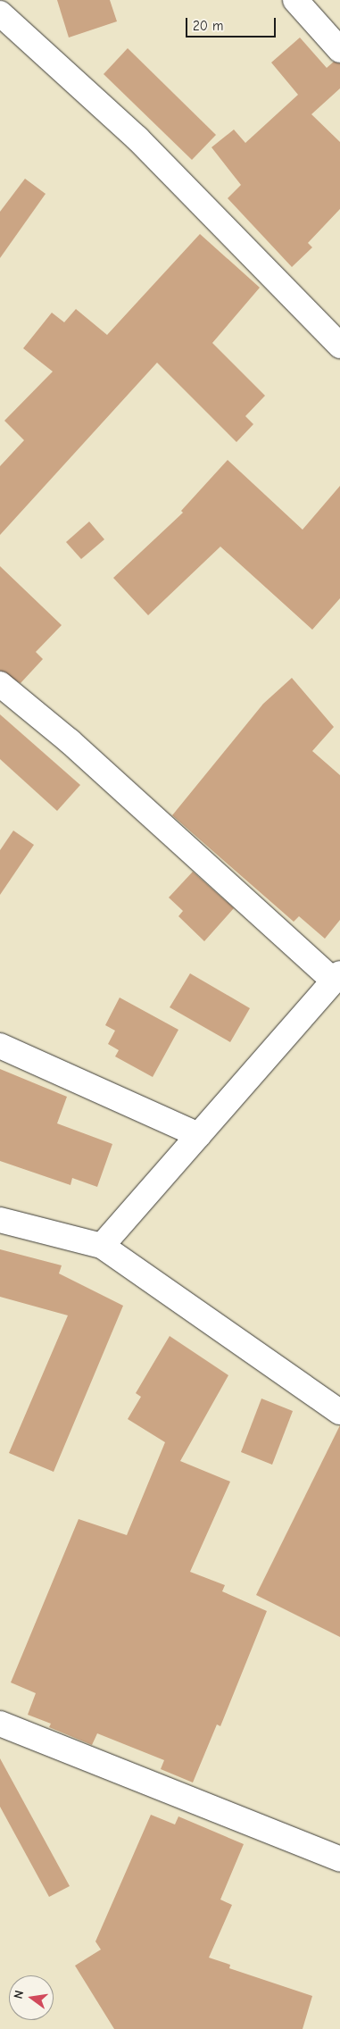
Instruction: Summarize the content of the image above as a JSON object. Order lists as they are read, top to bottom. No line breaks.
{"scale_bar":"20 m","north":"left"}
